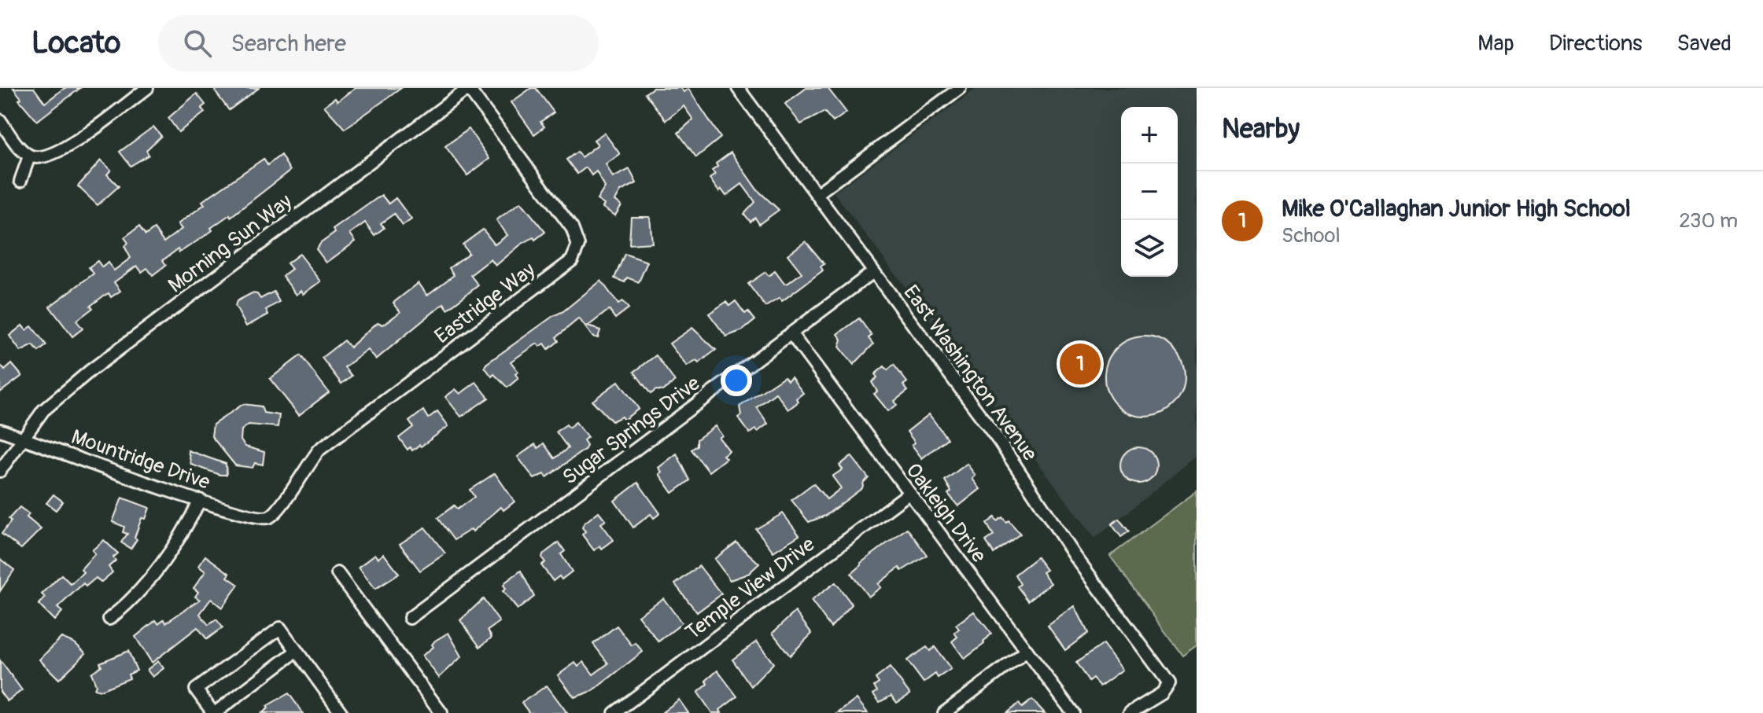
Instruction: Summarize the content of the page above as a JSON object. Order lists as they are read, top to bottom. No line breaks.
{"streets":{"street":["Morning Sun Way","Eastridge Way","East Washington Avenue","Sugar Springs Drive","Mountridge Drive","Oakleigh Drive","Temple View Drive"]},"crossings":[["Morning Sun Way","Eastridge Way"],["Morning Sun Way","Mountridge Drive"],["Eastridge Way","Mountridge Drive"],["East Washington Avenue","Sugar Springs Drive"],["Sugar Springs Drive","Oakleigh Drive"],["Oakleigh Drive","Temple View Drive"]],"page":{"header":"Locato","search":"Search here","nav":["Map","Directions","Saved"],"heading":"Nearby","map_buttons":["+","−"],"list":[{"mark":"1","name":"Mike O'Callaghan Junior High School","note":"School","value":"230 m"}],"pins":"1"}}
